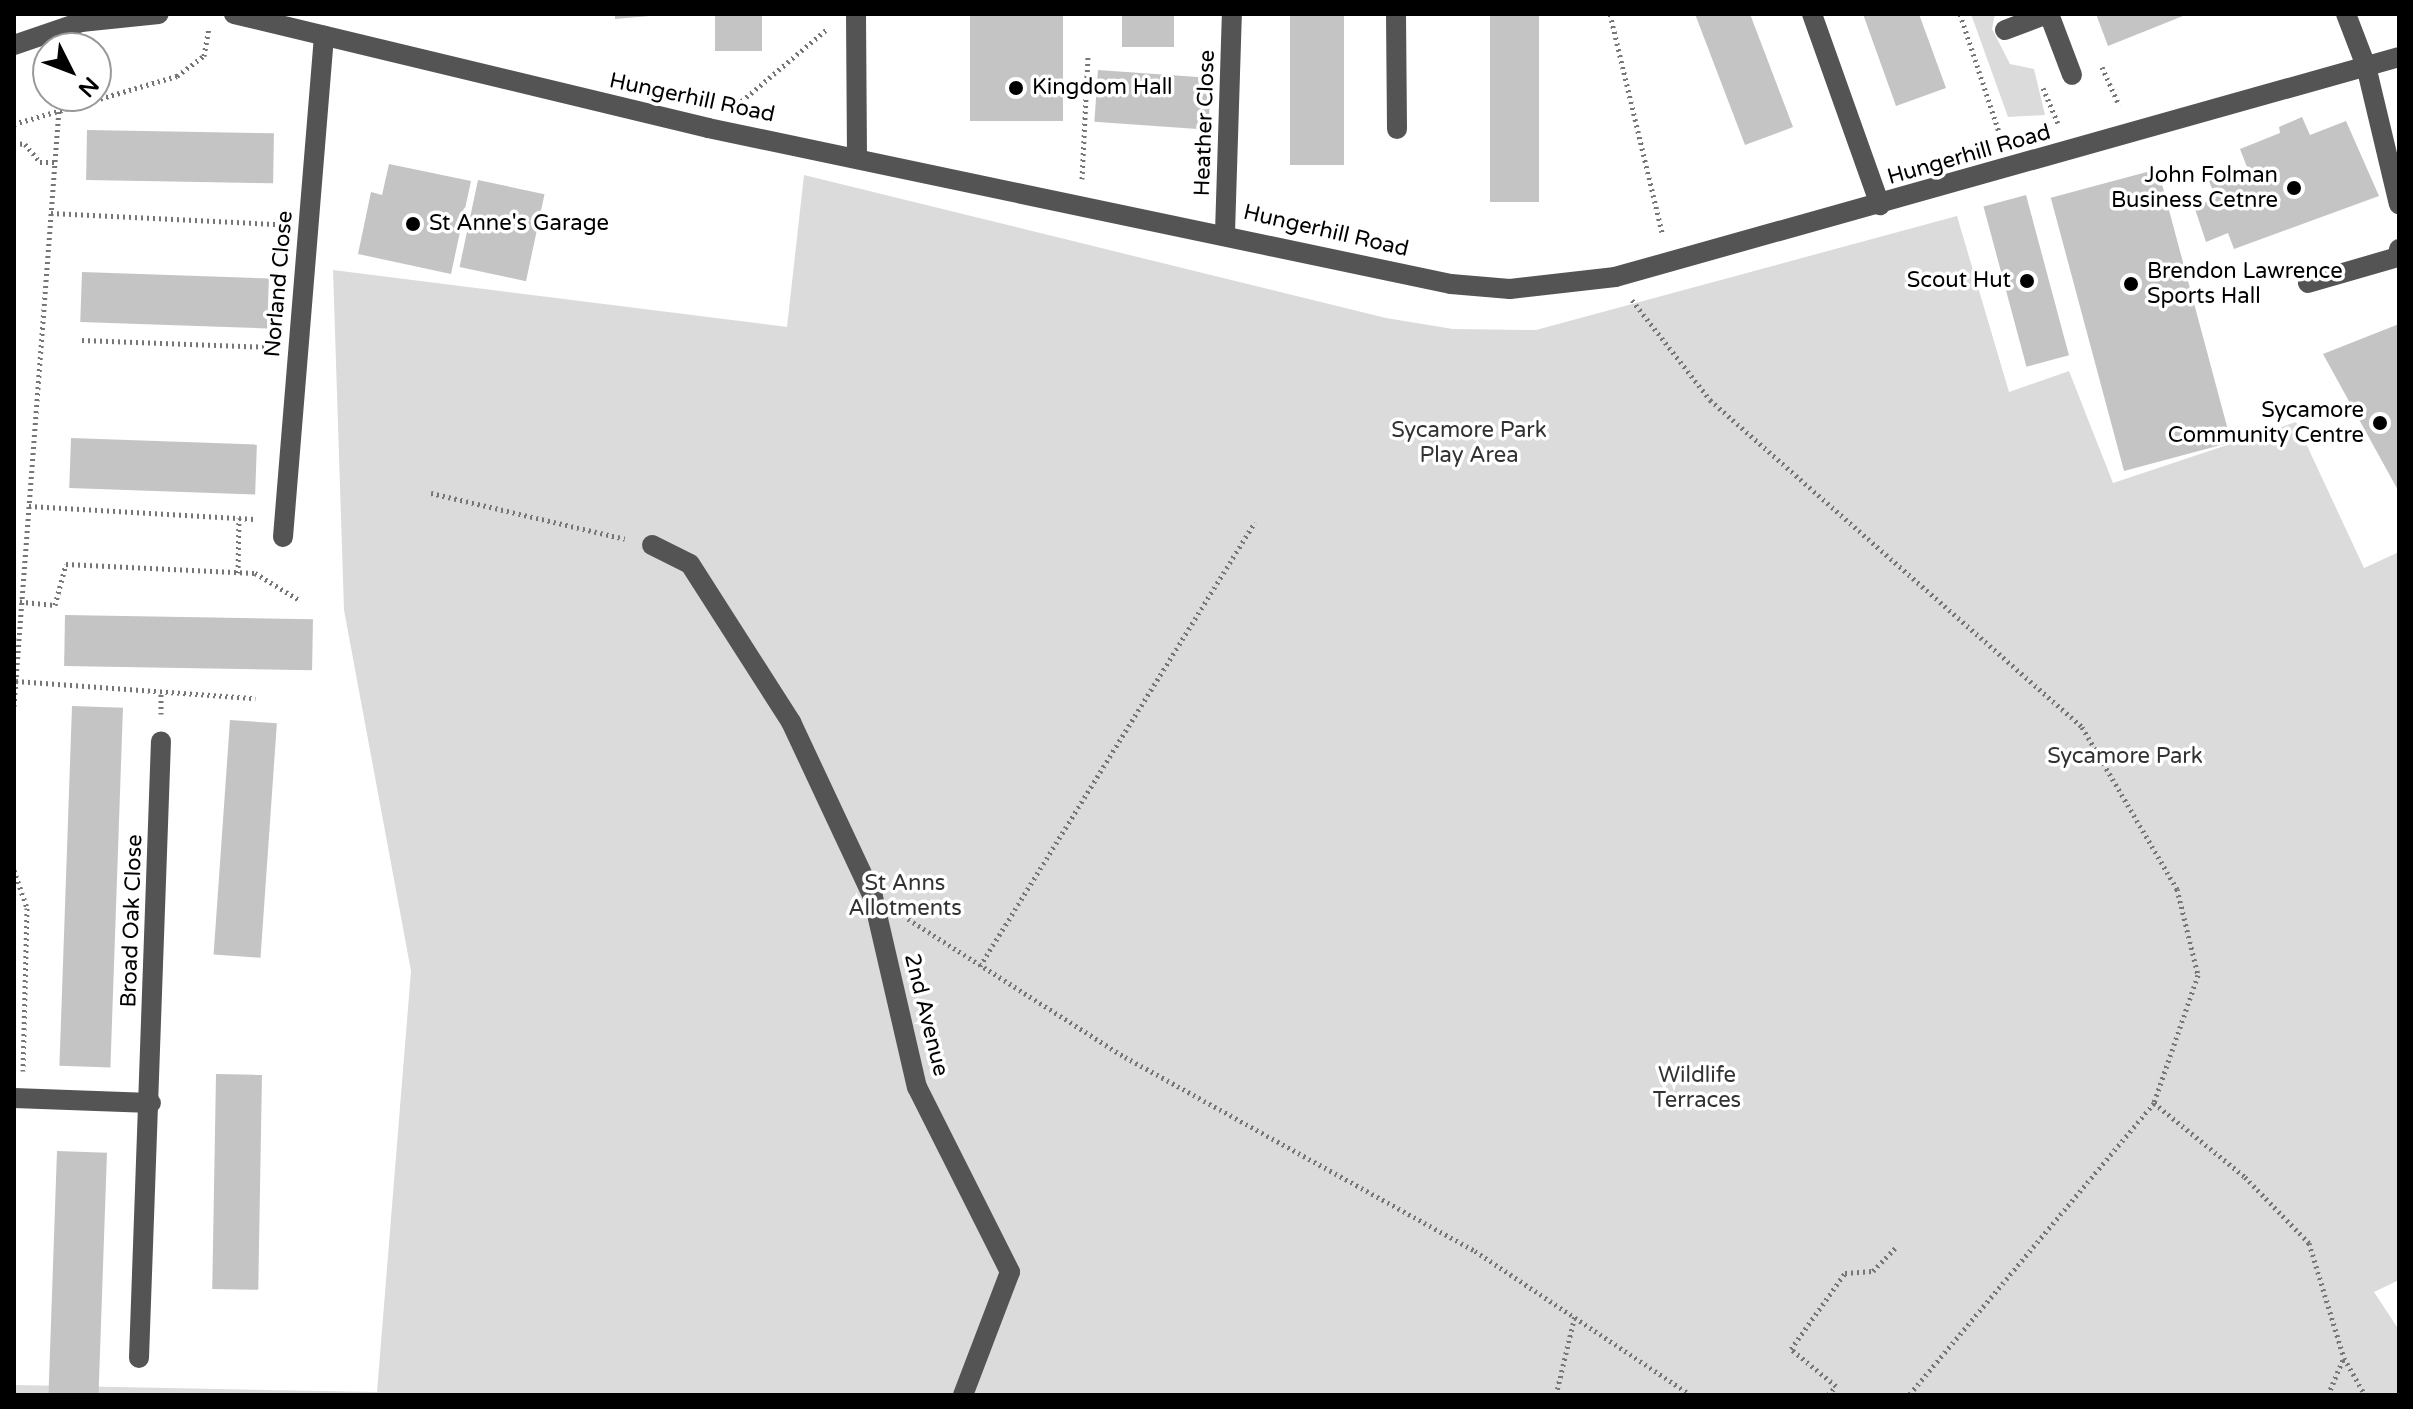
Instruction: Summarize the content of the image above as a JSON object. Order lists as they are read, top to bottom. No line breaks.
{"streets":{"street":["Hungerhill Road","Heather Close","Norland Close","Broad Oak Close","2nd Avenue"]},"crossings":[["Hungerhill Road","Heather Close"],["Hungerhill Road","Norland Close"]],"parks":["Sycamore Park Play Area","Sycamore Park","St Anns Allotments","Wildlife Terraces"],"places":["Kingdom Hall","John Folman Business Cetnre","St Anne's Garage","Scout Hut","Brendon Lawrence Sports Hall","Sycamore Community Centre"],"north":"bottom right"}
